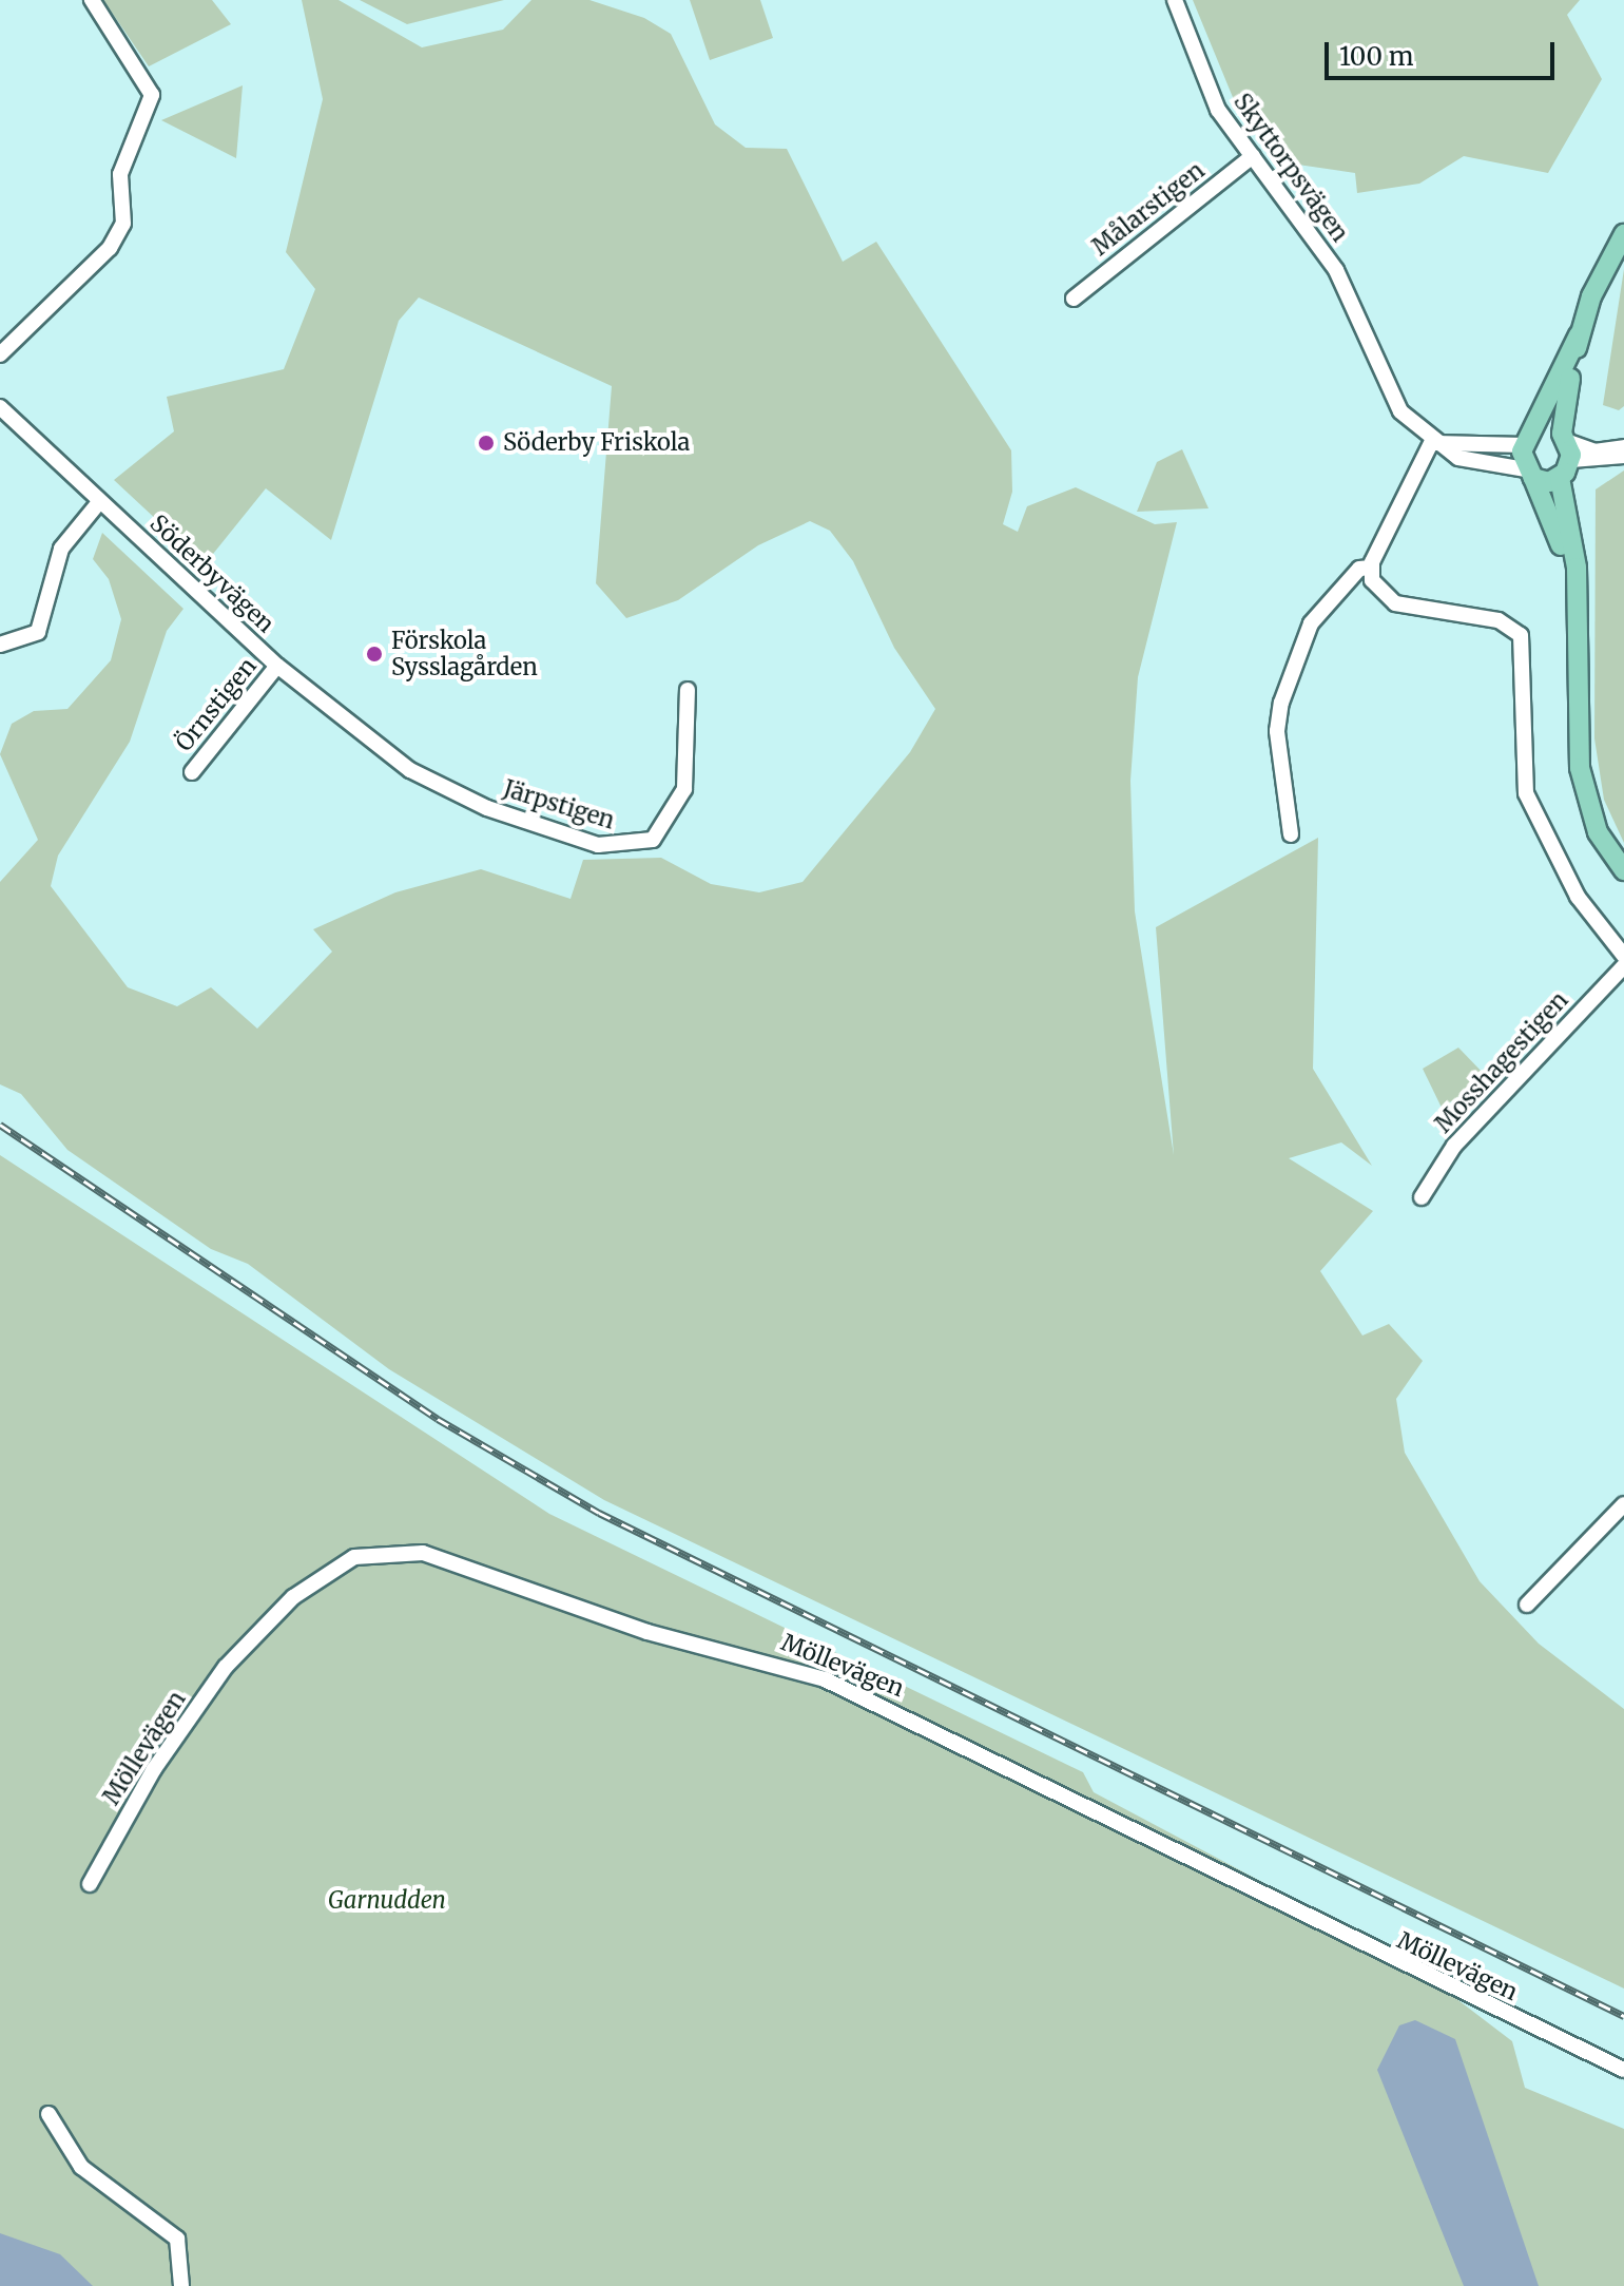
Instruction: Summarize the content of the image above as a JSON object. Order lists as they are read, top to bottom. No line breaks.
{"streets":{"street":["Skyttorpsvägen","Målarstigen","Söderbyvägen","Örnstigen","Järpstigen","Mosshagestigen","Möllevägen"]},"crossings":[["Skyttorpsvägen","Målarstigen"],["Söderbyvägen","Örnstigen"],["Söderbyvägen","Järpstigen"]],"parks":["Garnudden"],"places":["Söderby Friskola","Förskola Sysslagården"],"scale_bar":"100 m"}
